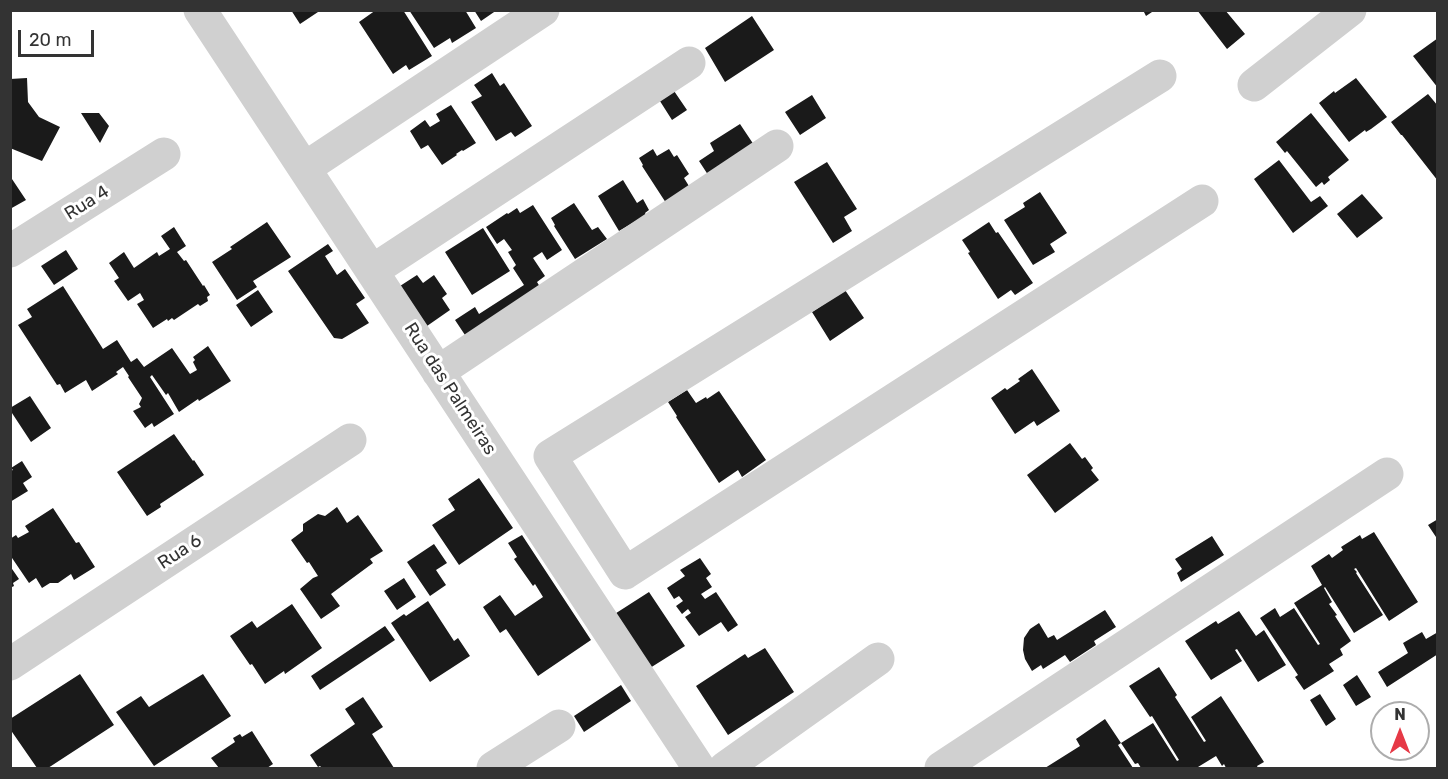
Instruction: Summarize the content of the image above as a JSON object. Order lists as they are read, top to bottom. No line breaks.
{"streets":{"street":["Rua 4","Rua das Palmeiras","Rua 6"]},"scale_bar":"20 m","north":"top"}
